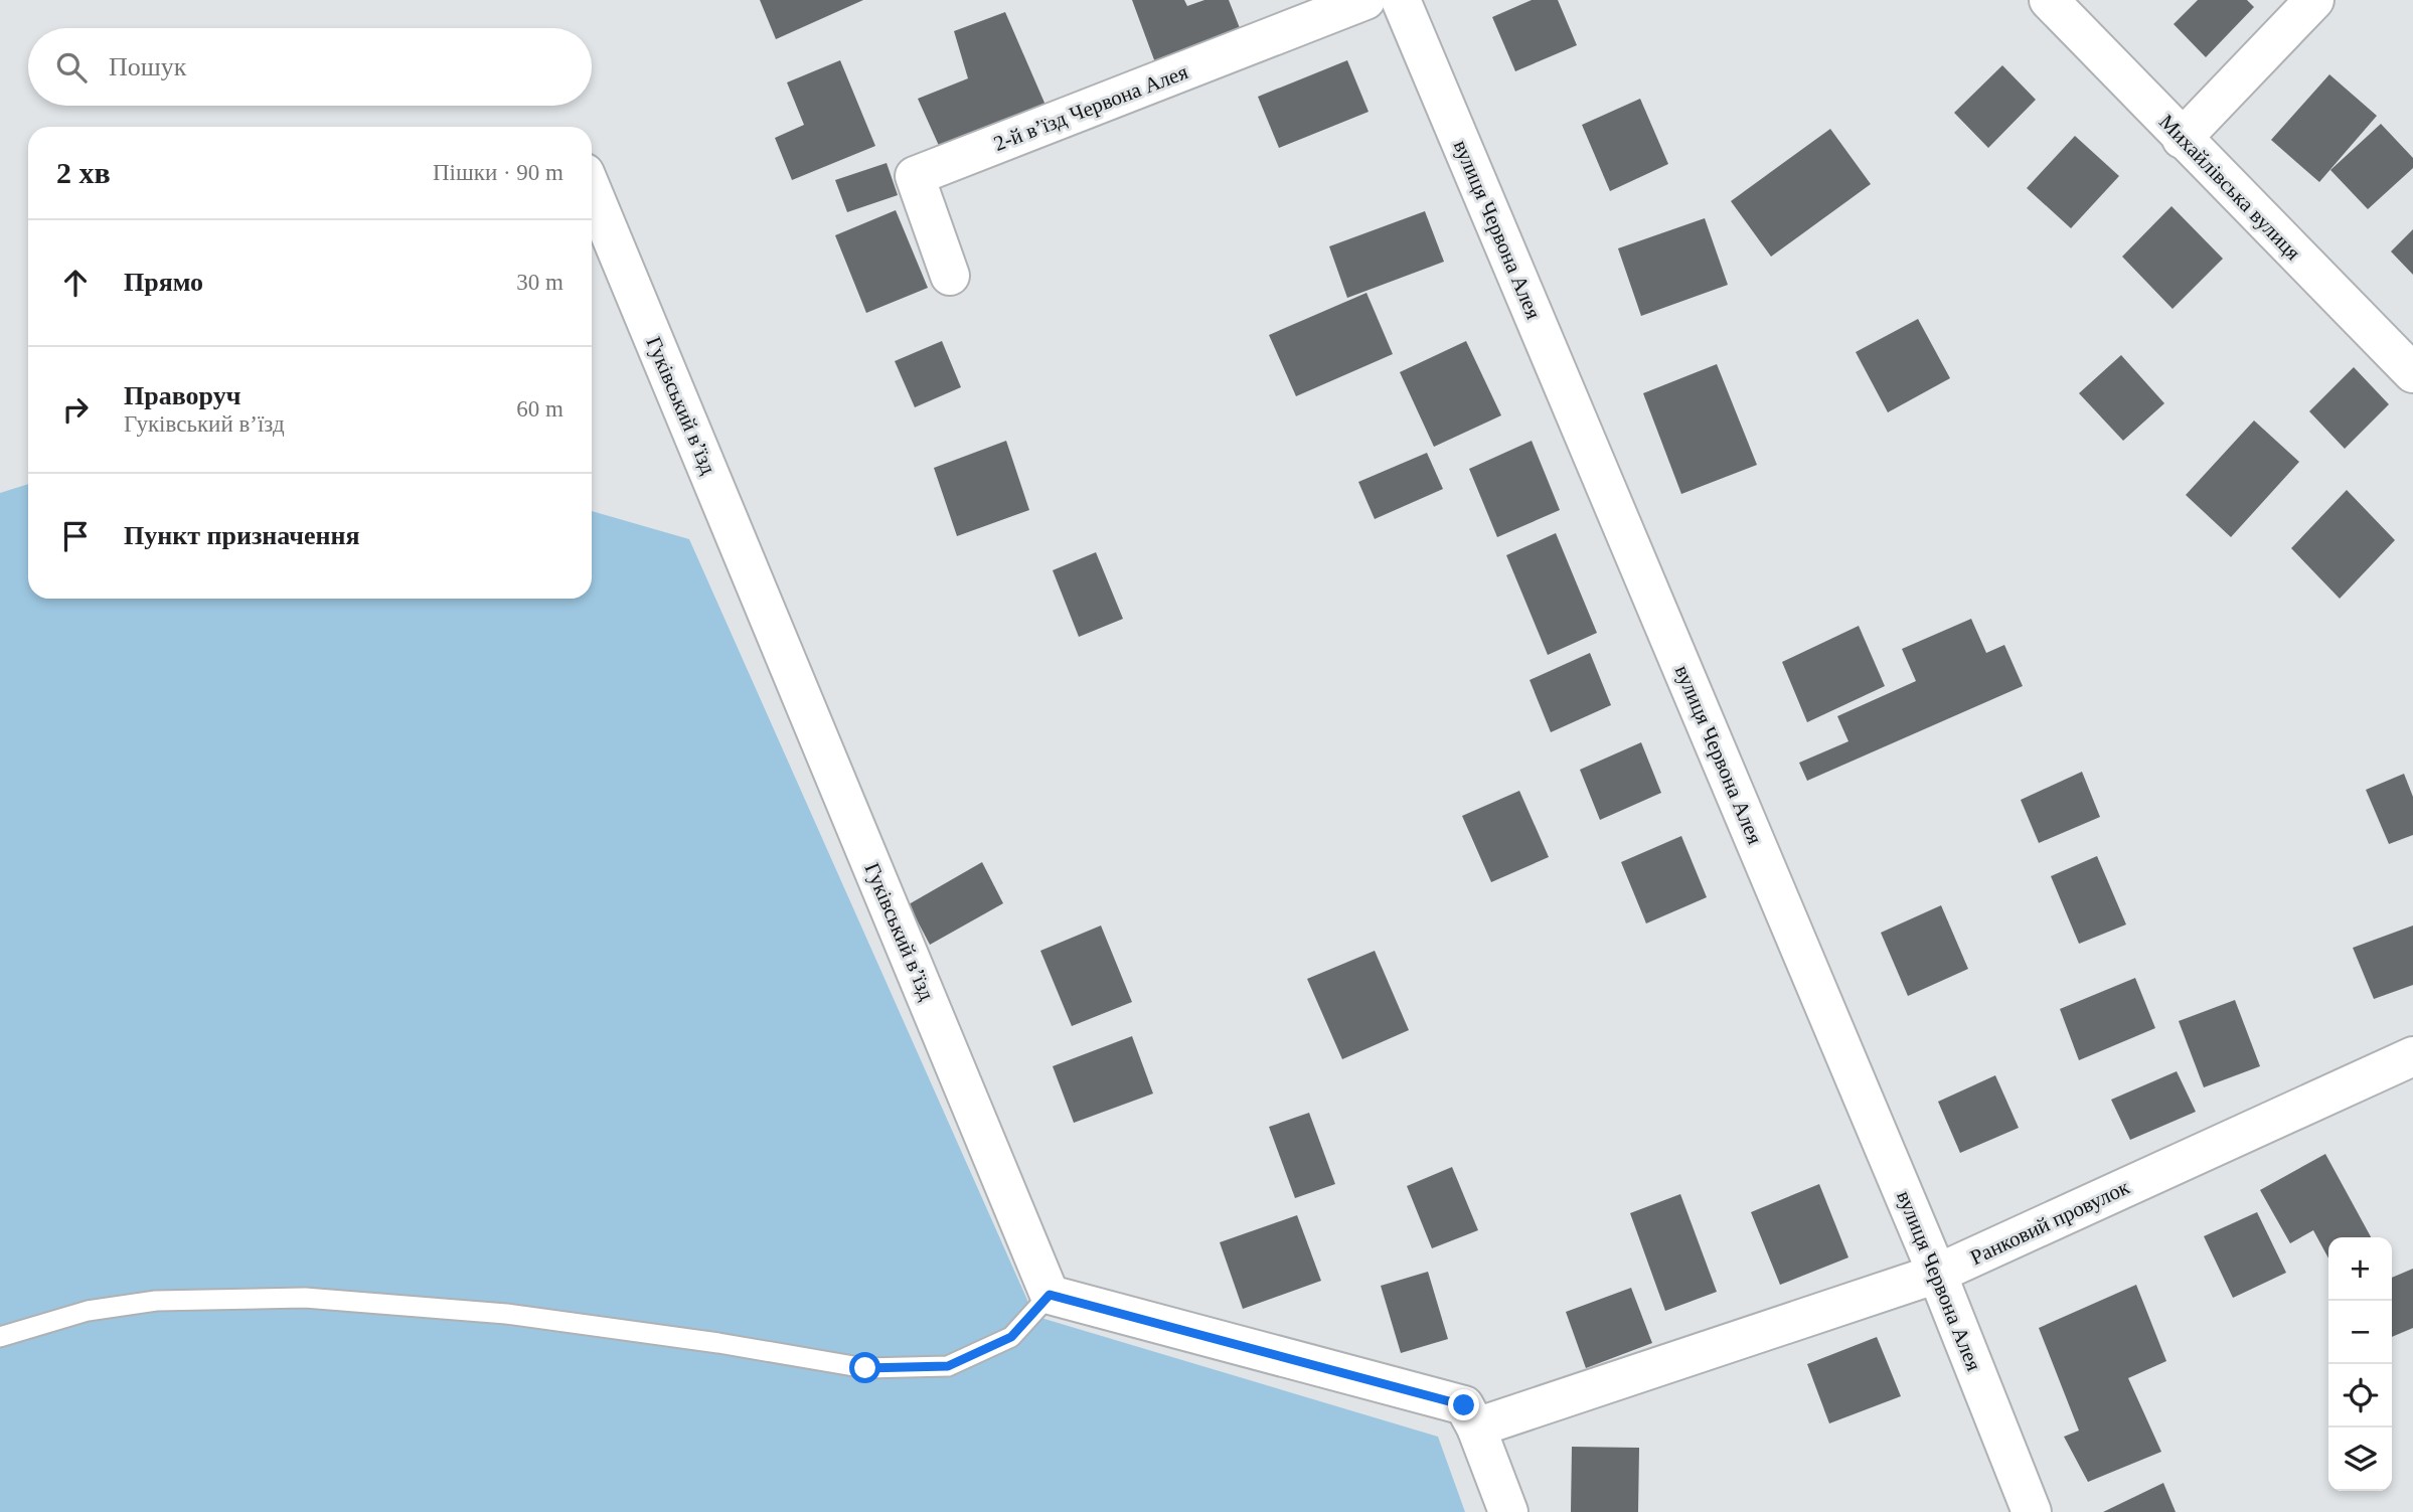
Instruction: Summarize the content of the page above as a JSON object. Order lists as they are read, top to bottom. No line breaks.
{"streets":{"street":["2-й в’їзд Червона Алея","Михайлівська вулиця","вулиця Червона Алея","Гуківський в’їзд","Ранковий провулок"]},"crossings":[["вулиця Червона Алея","Ранковий провулок"]],"page":{"search":"Пошук","heading":["2 хв","Пішки · 90 m"],"list":[["Прямо","30 m"],["Праворуч","Гуківський в’їзд","60 m"],"Пункт призначення"],"map_buttons":["+","−"]}}
